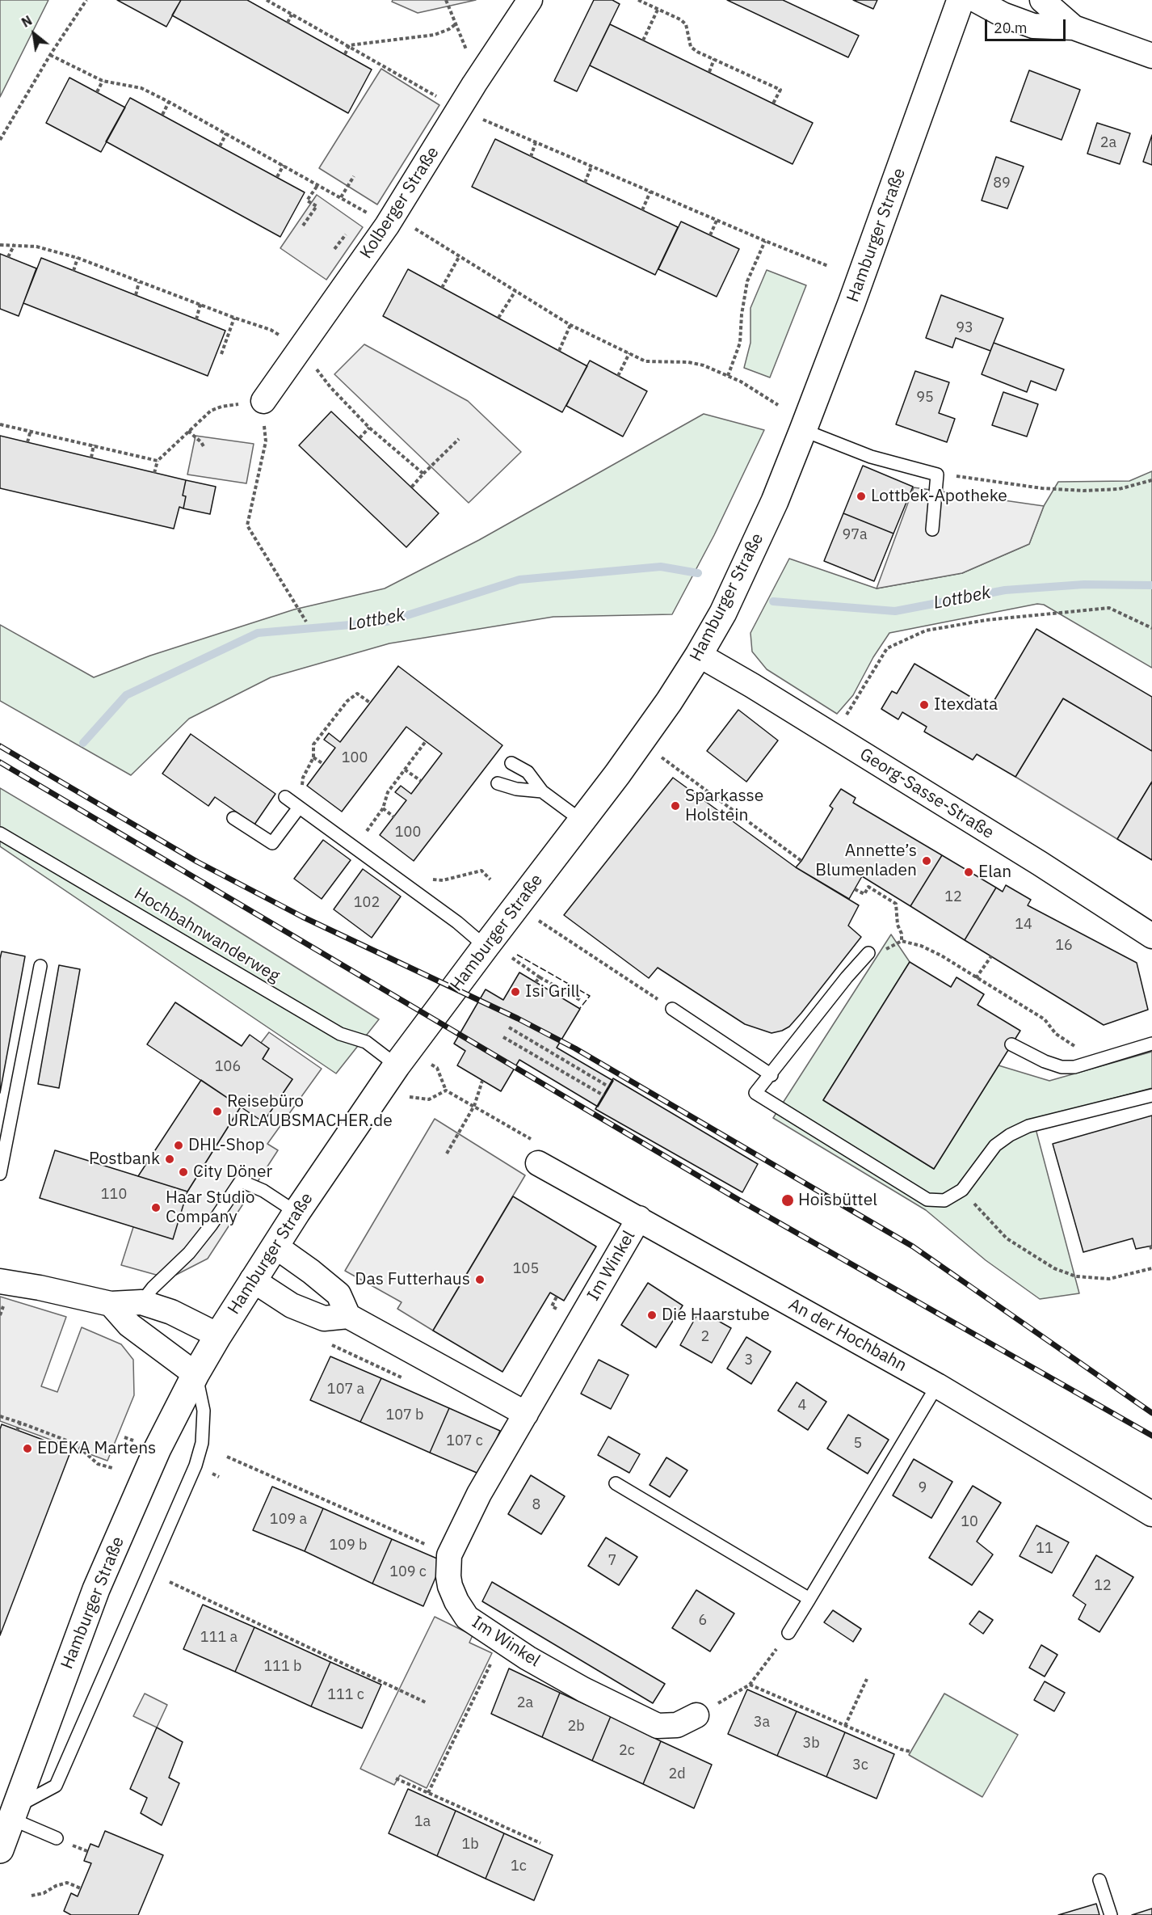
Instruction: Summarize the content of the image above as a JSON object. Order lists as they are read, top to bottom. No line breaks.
{"streets":{"main road":["Hamburger Straße"],"street":["Kolberger Straße","Georg-Sasse-Straße","Im Winkel","An der Hochbahn"],"lane":["Hochbahnwanderweg"]},"crossings":[["Hamburger Straße","Georg-Sasse-Straße"],["Hamburger Straße","Hochbahnwanderweg"],["Im Winkel","An der Hochbahn"]],"water":["Lottbek"],"places":["Lottbek-Apotheke","Itexdata","Sparkasse Holstein","Annette’s Blumenladen","Elan","Isi Grill","Reisebüro URLAUBSMACHER.de","DHL-Shop","Postbank","City Döner","Hoisbüttel","Haar Studio Company","Das Futterhaus","Die Haarstube","EDEKA Martens"],"house_numbers":["2a","89","93","95","97a","100","100","12","102","14","16","106","110","105","2","3","107 a","4","107 b","107 c","5","9","8","109 a","10","109 b","11","7","109 c","12","6","111 a","111 b","111 c","2a","3a","2b","3b","2c","3c","2d","1a","1b","1c"],"scale_bar":"20 m","north":"top left"}
